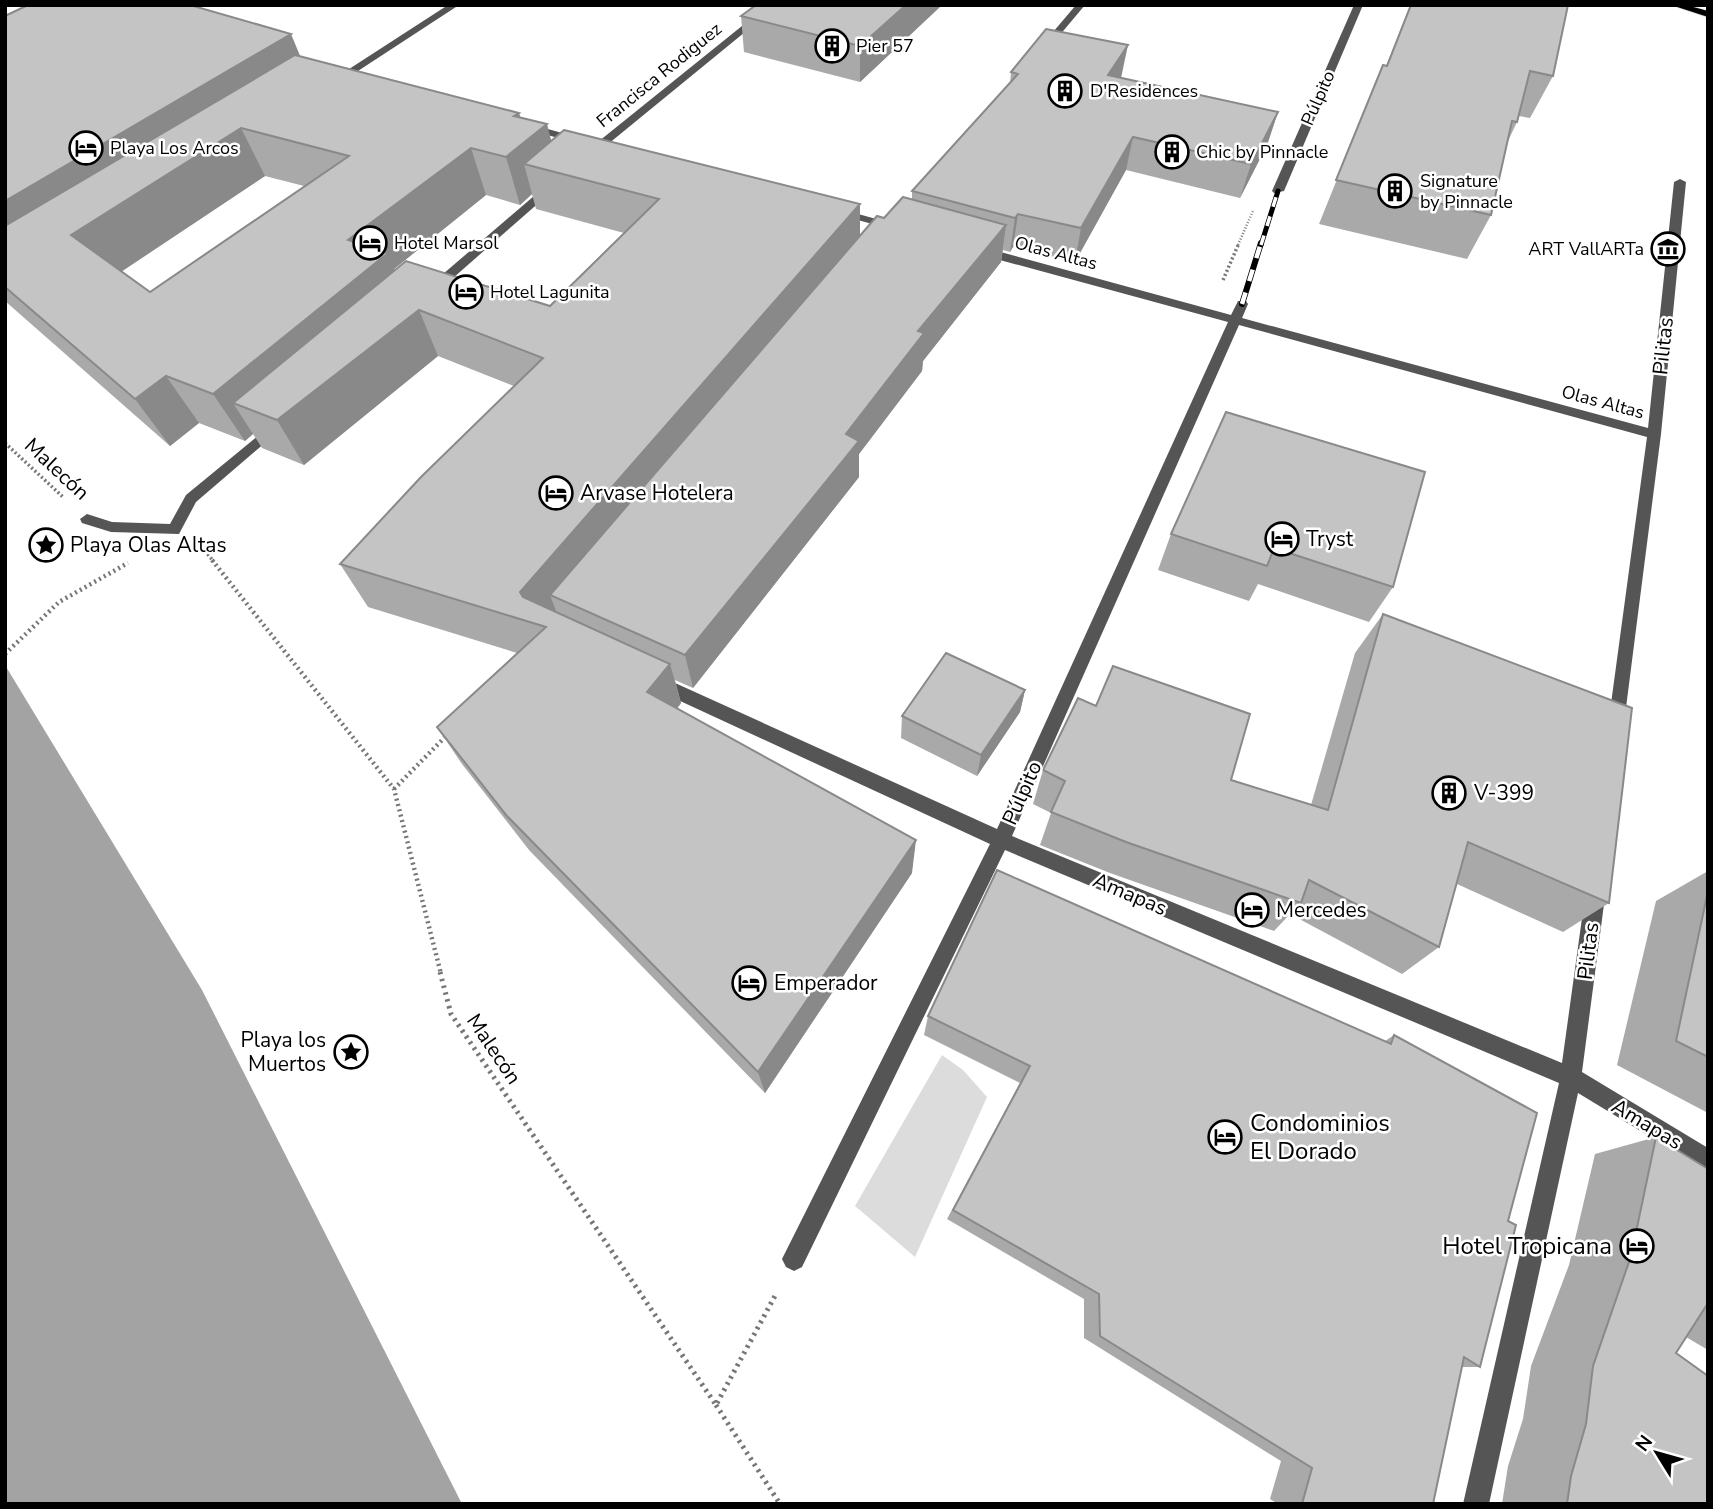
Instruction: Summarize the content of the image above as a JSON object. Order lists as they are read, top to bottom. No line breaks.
{"streets":{"street":["Francisca Rodiguez","Púlpito","Olas Altas","Pilitas","Amapas"],"path":["Malecón"]},"crossings":[["Púlpito","Olas Altas"],["Púlpito","Amapas"],["Olas Altas","Pilitas"],["Pilitas","Amapas"]],"places":{"building":["Pier 57","D'Residences","Chic by Pinnacle","Signature by Pinnacle","V-399"],"hotel":["Playa Los Arcos","Hotel Marsol","Hotel Lagunita","Arvase Hotelera","Tryst","Mercedes","Emperador","Condominios El Dorado","Hotel Tropicana"],"museum":["ART VallARTa"],"place":["Playa Olas Altas","Playa los Muertos"]},"north":"top left"}
